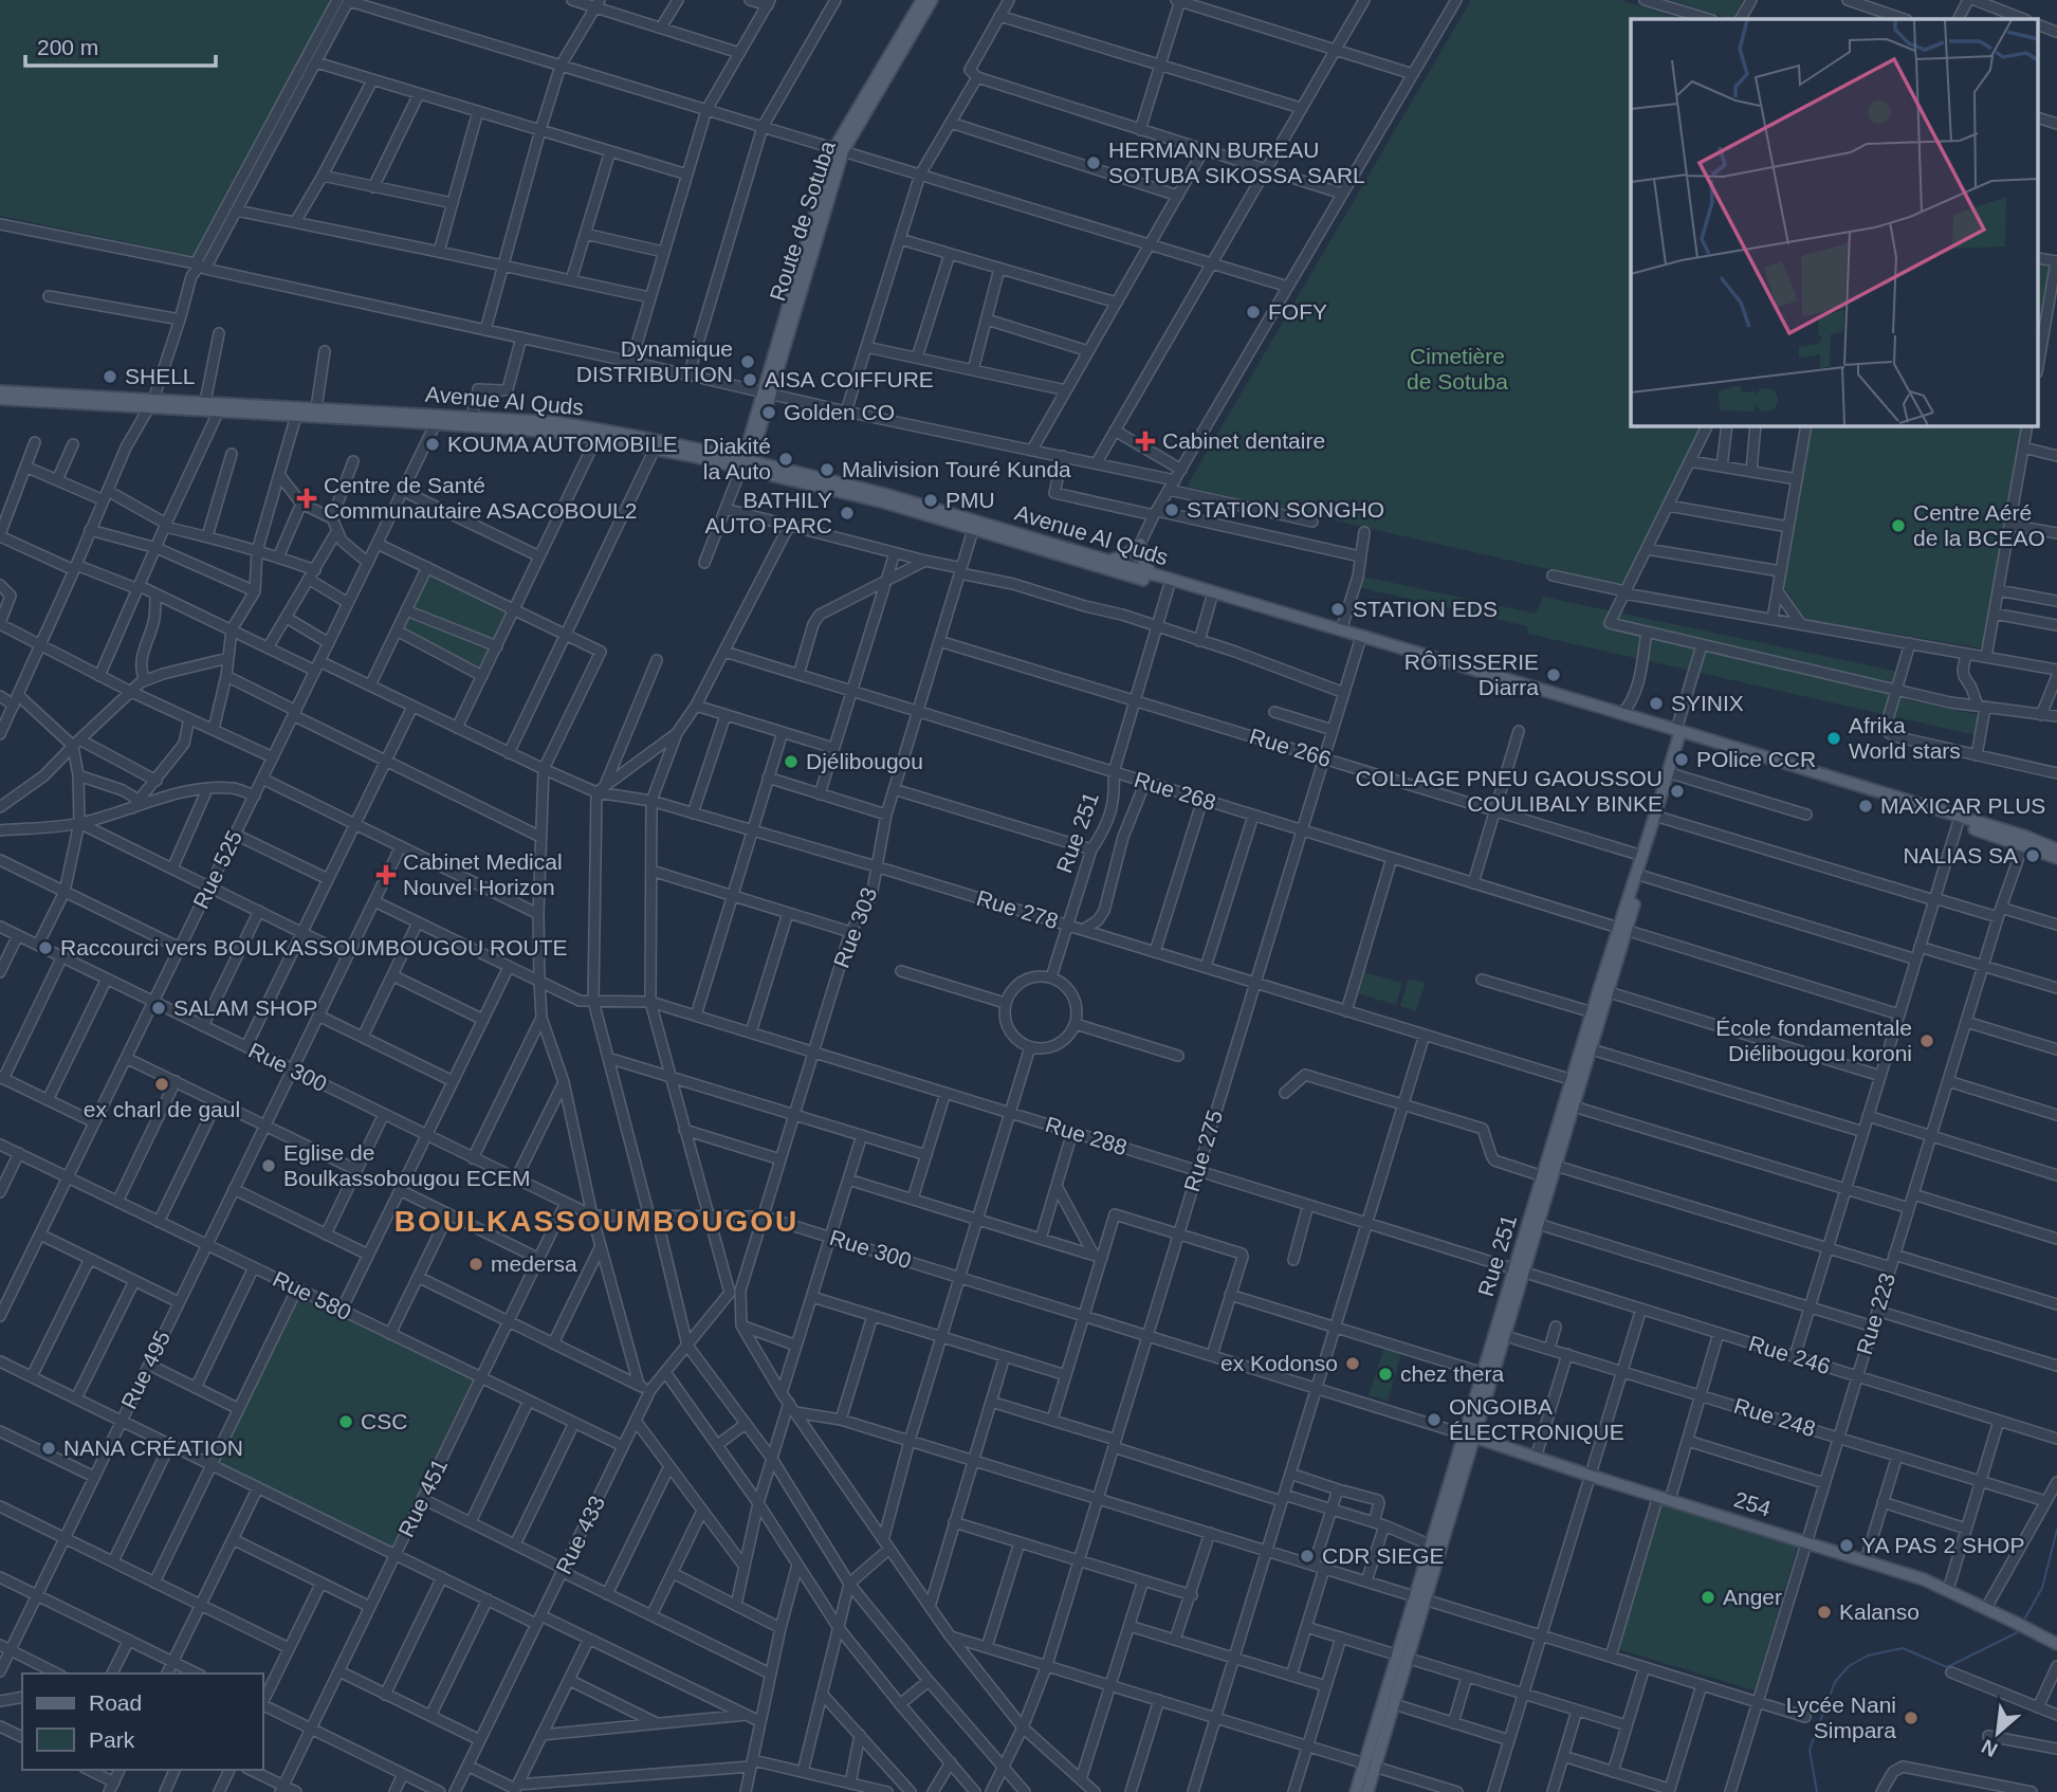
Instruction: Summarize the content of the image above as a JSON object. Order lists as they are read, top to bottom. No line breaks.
{"streets":{"main road":["Route de Sotuba","Avenue Al Quds","Rue 251","254"],"street":["Rue 266","Rue 268","Rue 525","Rue 278","Rue 303","Rue 300","Rue 288","Rue 275","Rue 580","Rue 223","Rue 246","Rue 495","Rue 248","Rue 451","Rue 433"]},"crossings":[["Route de Sotuba","Avenue Al Quds"],["Avenue Al Quds","Rue 251"],["Avenue Al Quds","Rue 525"],["Avenue Al Quds","Rue 303"],["Avenue Al Quds","Rue 275"],["Avenue Al Quds","Rue 223"],["Rue 266","Rue 251"],["Rue 266","Rue 303"],["Rue 266","Rue 275"],["Rue 268","Rue 251"],["Rue 268","Rue 303"],["Rue 268","Rue 275"],["Rue 251","Rue 278"],["Rue 251","Rue 300"],["Rue 251","Rue 288"],["Rue 251","Rue 246"],["Rue 251","Rue 248"],["Rue 251","254"],["Rue 525","Rue 278"],["Rue 525","Rue 300"],["Rue 525","Rue 580"],["Rue 278","Rue 303"],["Rue 278","Rue 275"],["Rue 303","Rue 300"],["Rue 303","Rue 288"],["Rue 303","Rue 433"],["Rue 300","Rue 275"],["Rue 300","Rue 495"],["Rue 300","Rue 451"],["Rue 300","254"],["Rue 288","Rue 275"],["Rue 288","Rue 246"],["Rue 288","Rue 495"],["Rue 580","Rue 495"],["Rue 580","Rue 451"],["Rue 580","Rue 433"],["Rue 223","Rue 246"],["Rue 223","Rue 248"],["Rue 223","254"]],"districts":["BOULKASSOUMBOUGOU"],"parks":["Cimetière de Sotuba"],"places":{"other":["HERMANN BUREAU SOTUBA SIKOSSA SARL","FOFY","Dynamique DISTRIBUTION","SHELL","AISA COIFFURE","Golden CO","KOUMA AUTOMOBILE","Diakité la Auto","Malivision Touré Kunda","PMU","STATION SONGHO","BATHILY AUTO PARC","Centre Aéré de la BCEAO","STATION EDS","RÔTISSERIE Diarra","SYINIX","Afrika World stars","POlice CCR","Djélibougou","COLLAGE PNEU GAOUSSOU COULIBALY BINKE","MAXICAR PLUS","NALIAS SA","Raccourci vers BOULKASSOUMBOUGOU ROUTE","SALAM SHOP","École fondamentale Diélibougou koroni","ex charl de gaul","Eglise de Boulkassobougou ECEM","medersa","ex Kodonso","chez thera","ONGOIBA ÉLECTRONIQUE","CSC","NANA CRÉATION","YA PAS 2 SHOP","CDR SIEGE","Anger","Kalanso","Lycée Nani Simpara"],"health":["Cabinet dentaire","Centre de Santé Communautaire ASACOBOUL2","Cabinet Medical Nouvel Horizon"]},"legend":["Road","Park"],"scale_bar":"200 m","north":"bottom left"}
